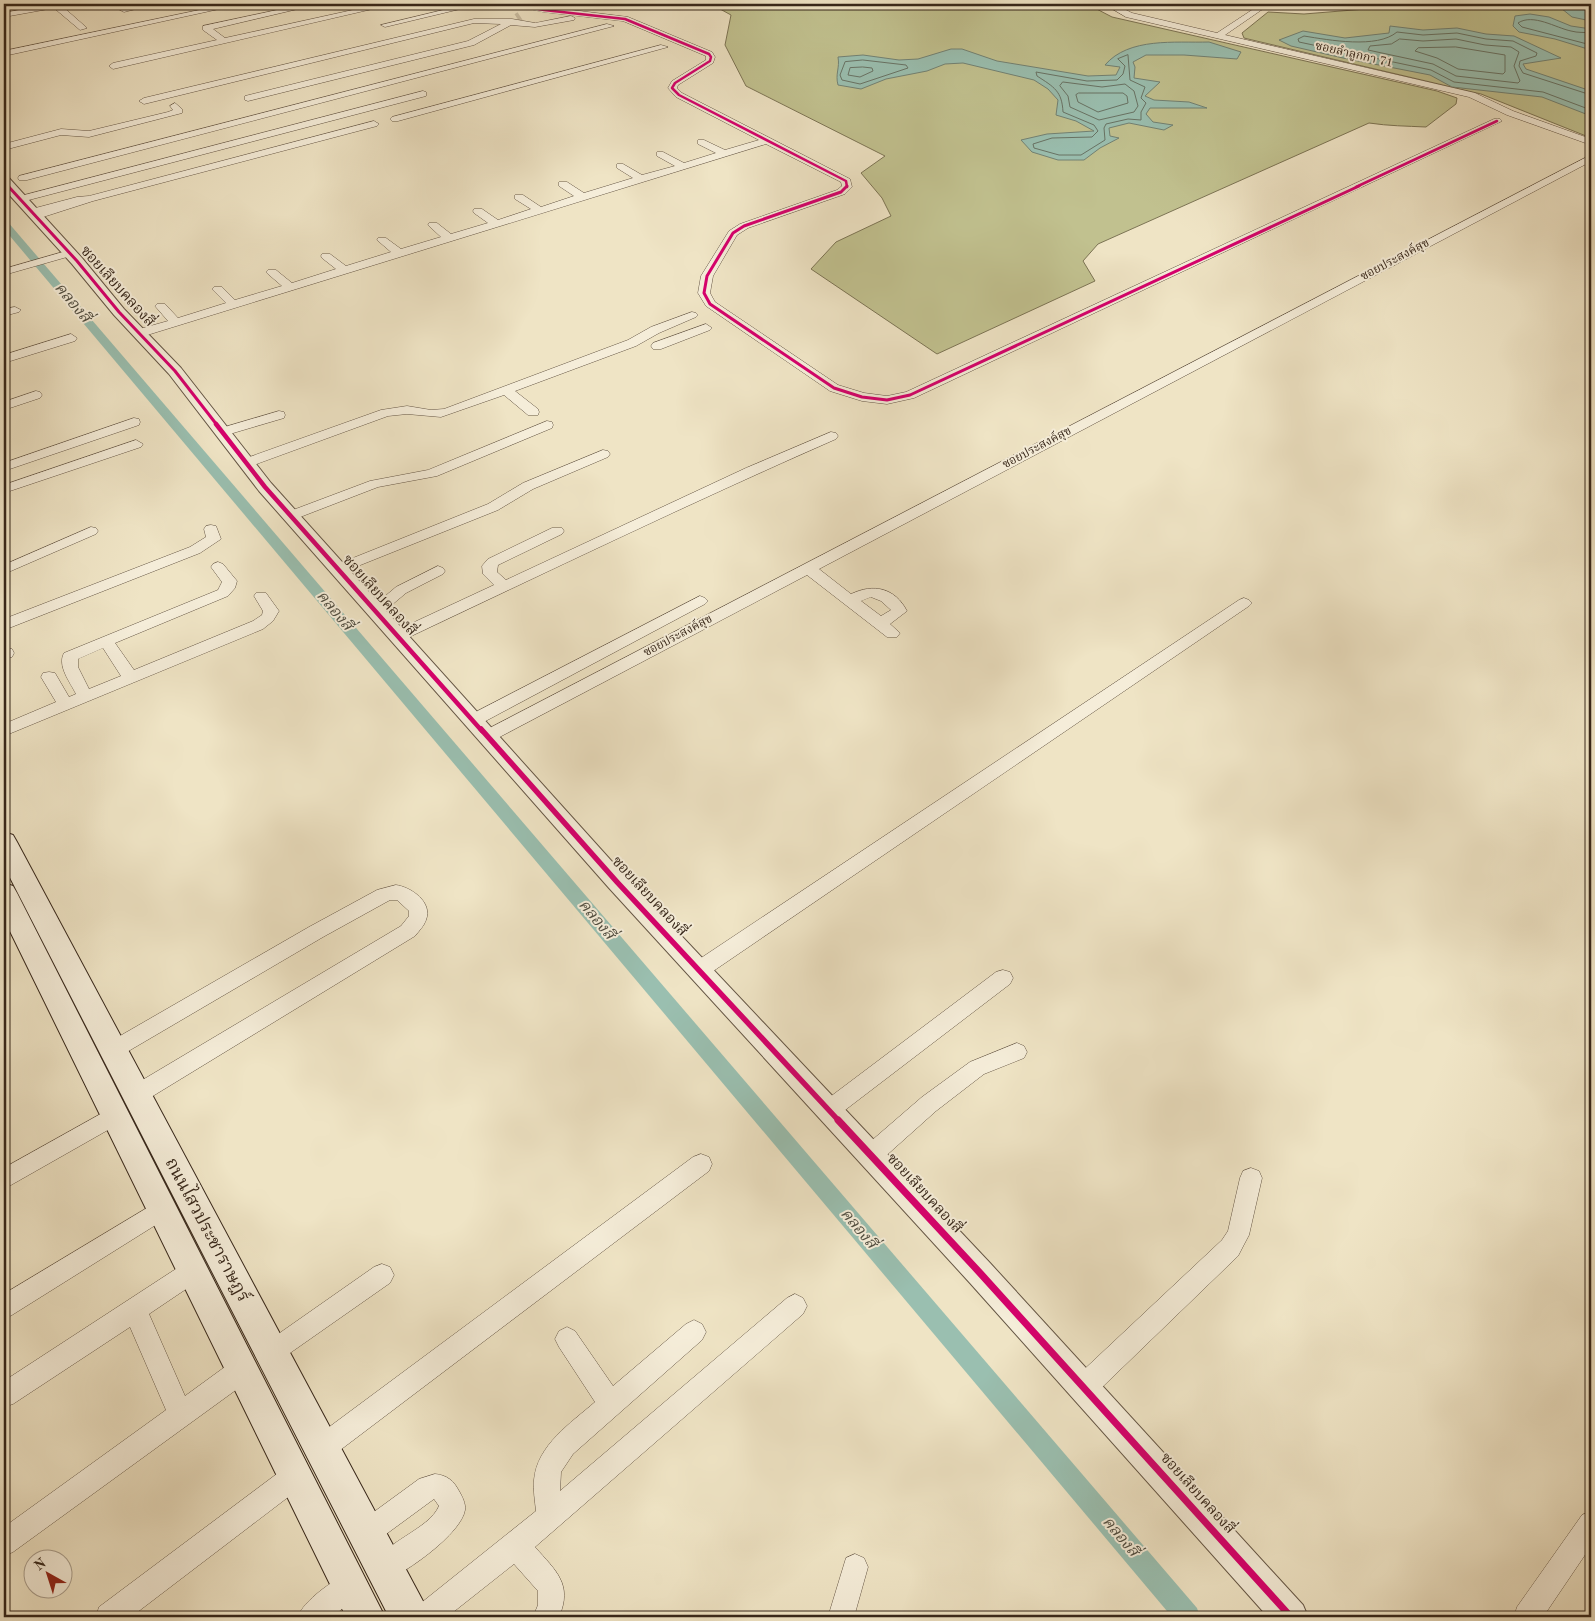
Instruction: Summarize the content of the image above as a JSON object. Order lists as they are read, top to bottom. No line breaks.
{"streets":{"main road":["ถนนไสวประชาราษฎร์"],"street":["ซอยลำลูกกา 71","ซอยประสงค์สุข","ซอยเลียบคลองสี่"]},"crossings":[["ซอยประสงค์สุข","ซอยเลียบคลองสี่"]],"water":["คลองสี่"],"north":"top left"}
